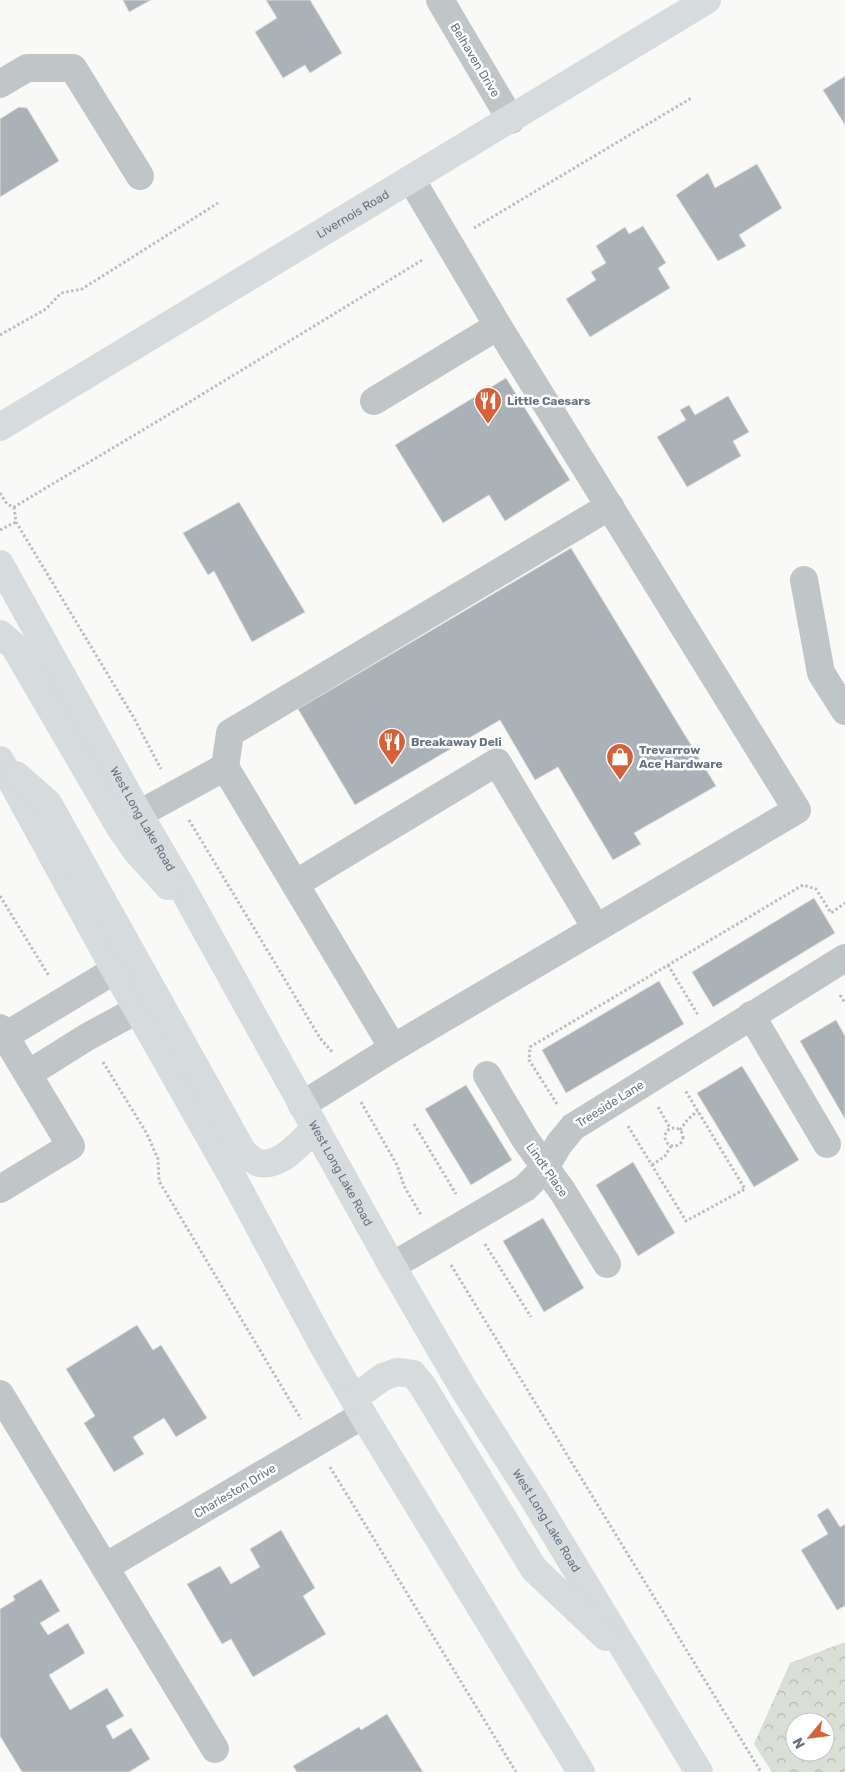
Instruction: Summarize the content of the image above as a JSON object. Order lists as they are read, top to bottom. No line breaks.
{"streets":{"main road":["Livernois Road","West Long Lake Road"],"street":["Belhaven Drive","Treeside Lane","Lindt Place","Charleston Drive"]},"crossings":[["Belhaven Drive","Livernois Road"],["West Long Lake Road","Treeside Lane"],["Treeside Lane","Lindt Place"]],"places":{"restaurant":["Little Caesars","Breakaway Deli"],"shop":["Trevarrow Ace Hardware"]},"north":"bottom left"}
